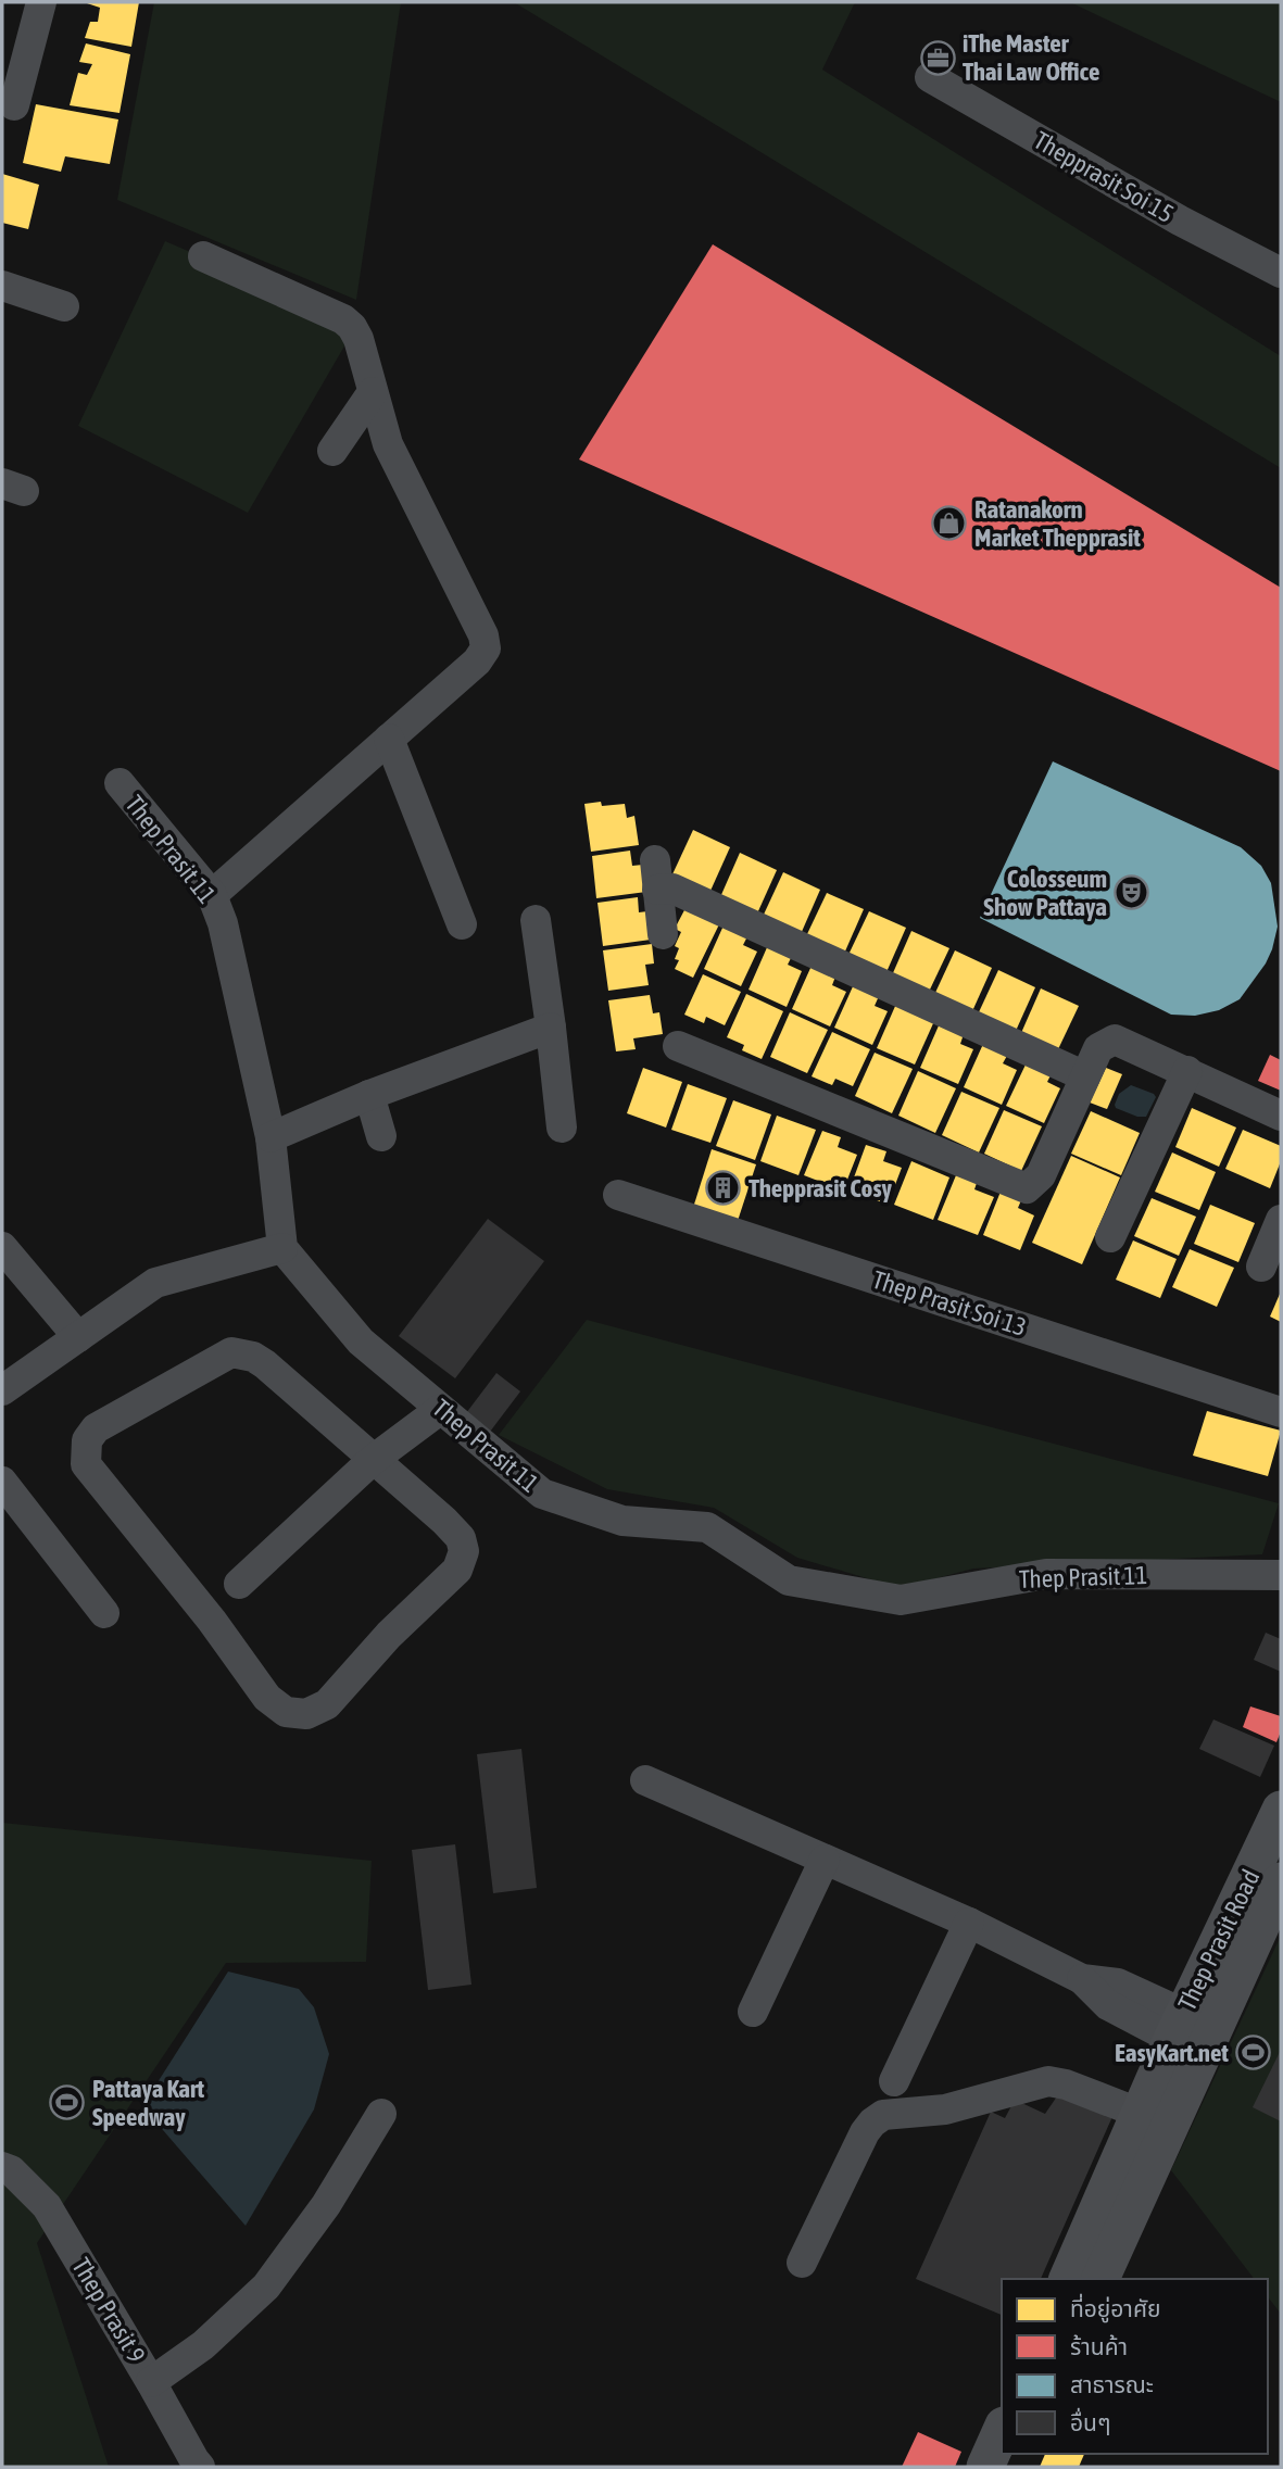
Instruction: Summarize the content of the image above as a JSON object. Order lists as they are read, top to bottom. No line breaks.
{"streets":{"main road":["Thep Prasit Road"],"street":["Thepprasit Soi 15","Thep Prasit 11","Thep Prasit Soi 13","Thep Prasit 9"]},"places":{"office":["iThe Master Thai Law Office"],"shop":["Ratanakorn Market Thepprasit"],"theatre":["Colosseum Show Pattaya"],"building":["Thepprasit Cosy"],"sports":["EasyKart.net","Pattaya Kart Speedway"]},"legend":["ที่อยู่อาศัย","ร้านค้า","สาธารณะ","อื่นๆ"]}
